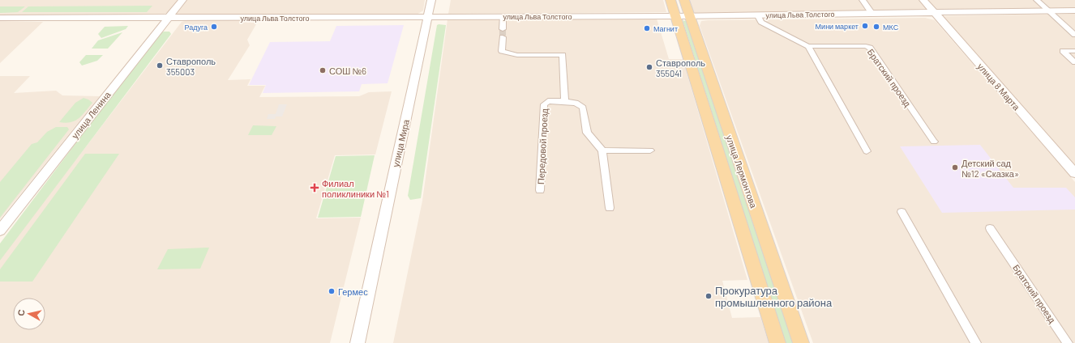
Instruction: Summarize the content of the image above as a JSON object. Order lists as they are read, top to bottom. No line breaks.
{"streets":{"main road":["улица Лермонтова"],"street":["улица Льва Толстого","Братский проезд","улица 8 Марта","улица Ленина","улица Мира","Передовой проезд"]},"crossings":[["улица Льва Толстого","Братский проезд"],["улица Льва Толстого","улица 8 Марта"],["улица Льва Толстого","улица Ленина"],["улица Льва Толстого","улица Мира"],["улица Льва Толстого","улица Лермонтова"]],"places":{"other":["Мини маркет","Радуга","МКС","Магнит","Ставрополь 355003","Ставрополь 355041","СОШ №6","Детский сад №12 «Сказка»","Гермес","Прокуратура промышленного района"],"health":["Филиал поликлиники №1"]},"north":"left"}
